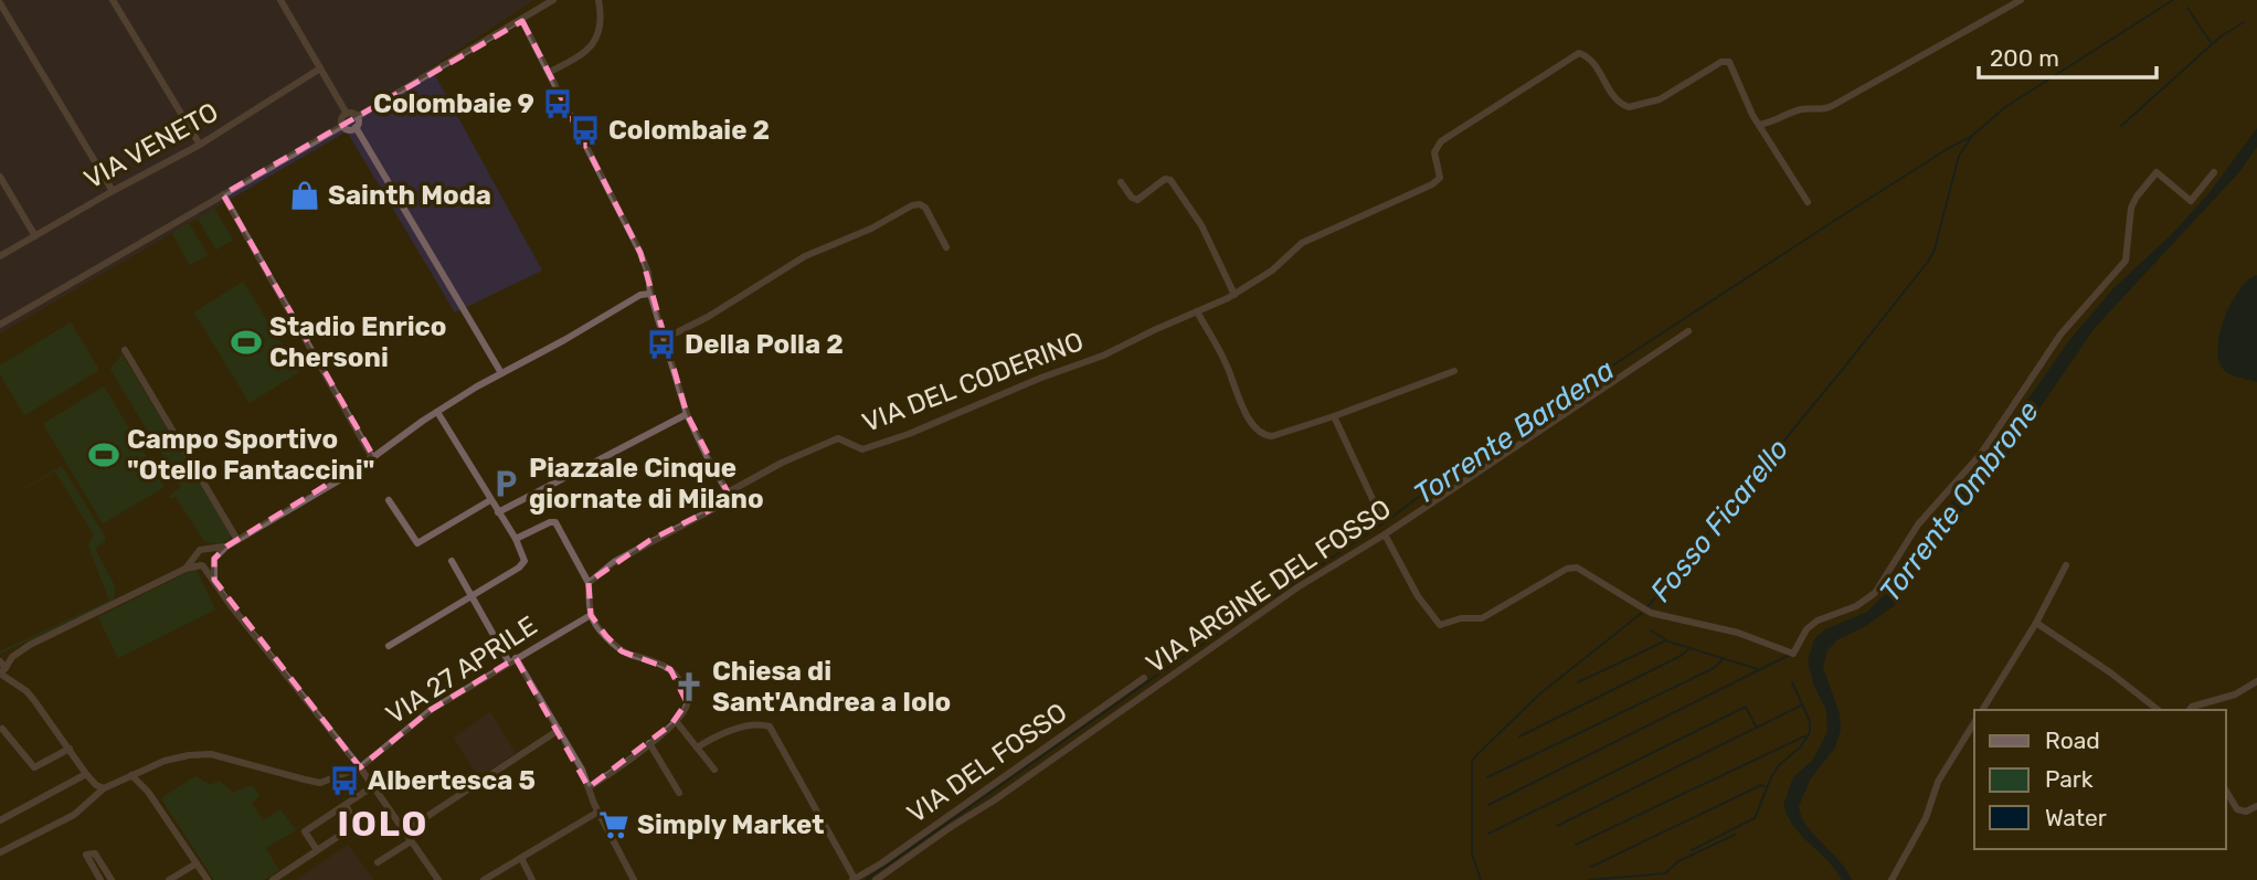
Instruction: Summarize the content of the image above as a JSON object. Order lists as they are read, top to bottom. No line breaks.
{"streets":{"street":["VIA VENETO","VIA DEL CODERINO","VIA ARGINE DEL FOSSO","VIA 27 APRILE","VIA DEL FOSSO"]},"districts":["IOLO"],"water":["Torrente Bardena","Torrente Ombrone","Fosso Ficarello"],"places":{"bus stop":["Colombaie 9","Colombaie 2","Della Polla 2","Albertesca 5"],"shop":["Sainth Moda"],"sports":["Stadio Enrico Chersoni","Campo Sportivo \"Otello Fantaccini\""],"parking":["Piazzale Cinque giornate di Milano"],"church":["Chiesa di Sant'Andrea a Iolo"],"supermarket":["Simply Market"]},"legend":["Road","Park","Water"],"scale_bar":"200 m"}
